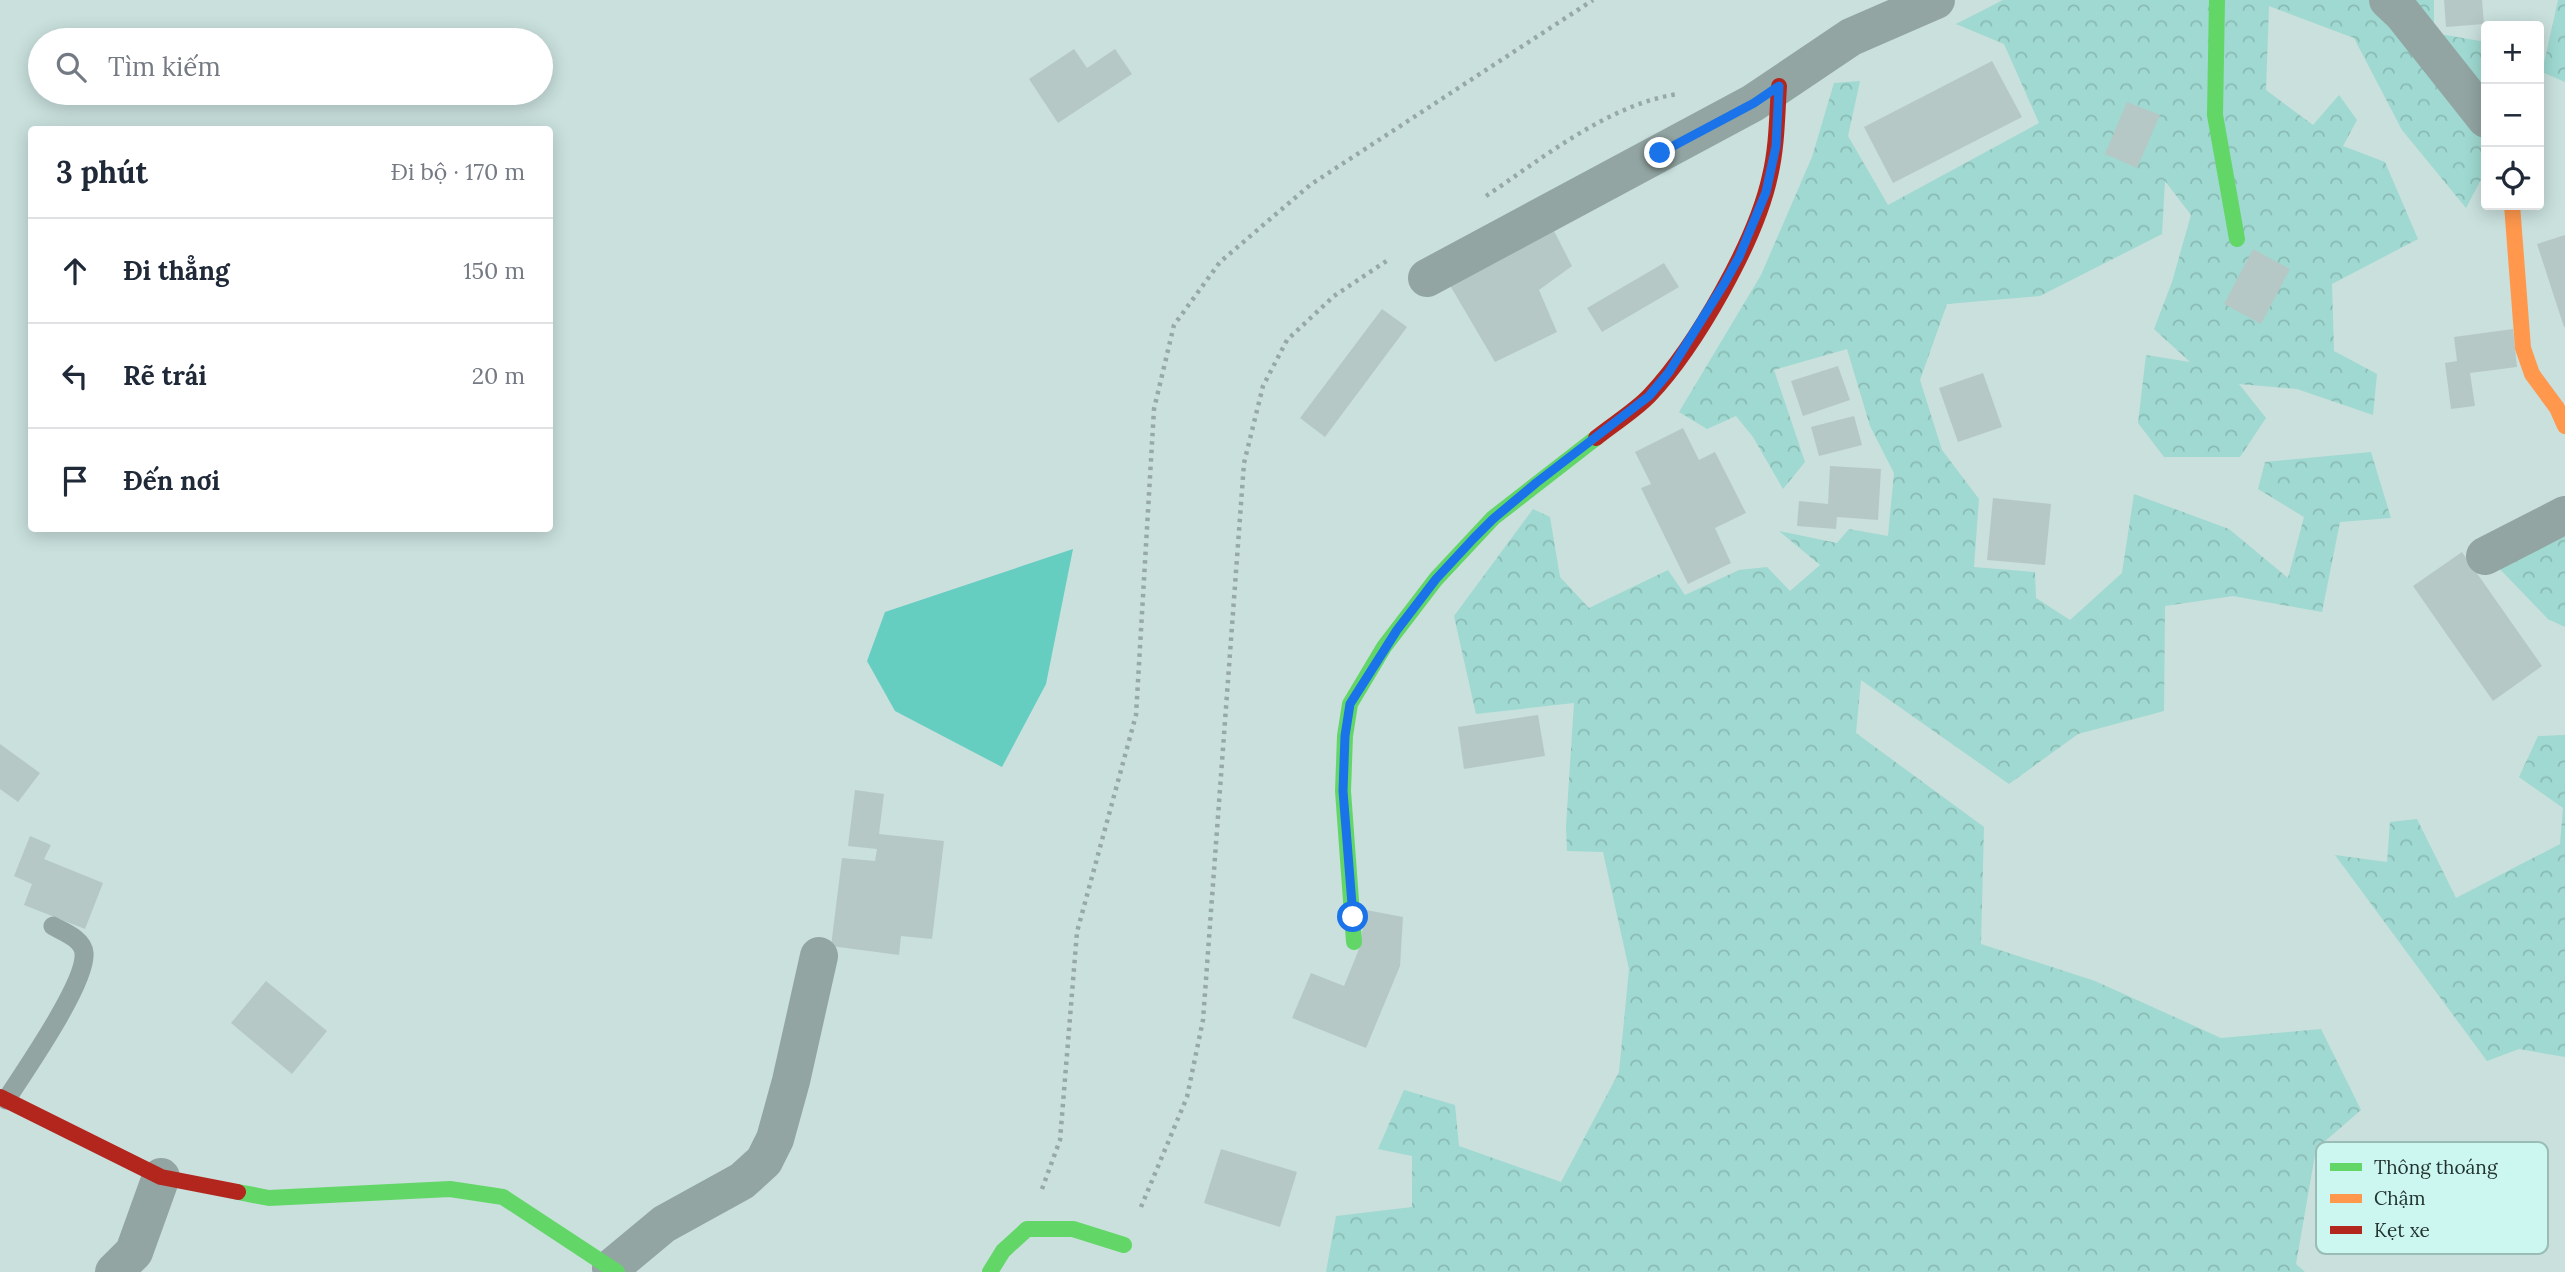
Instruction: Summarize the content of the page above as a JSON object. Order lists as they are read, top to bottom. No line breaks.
{"legend":["Thông thoáng","Chậm","Kẹt xe"],"page":{"map_buttons":["+","−"],"search":"Tìm kiếm","heading":["3 phút","Đi bộ · 170 m"],"list":[["Đi thẳng","150 m"],["Rẽ trái","20 m"],"Đến nơi"]}}
